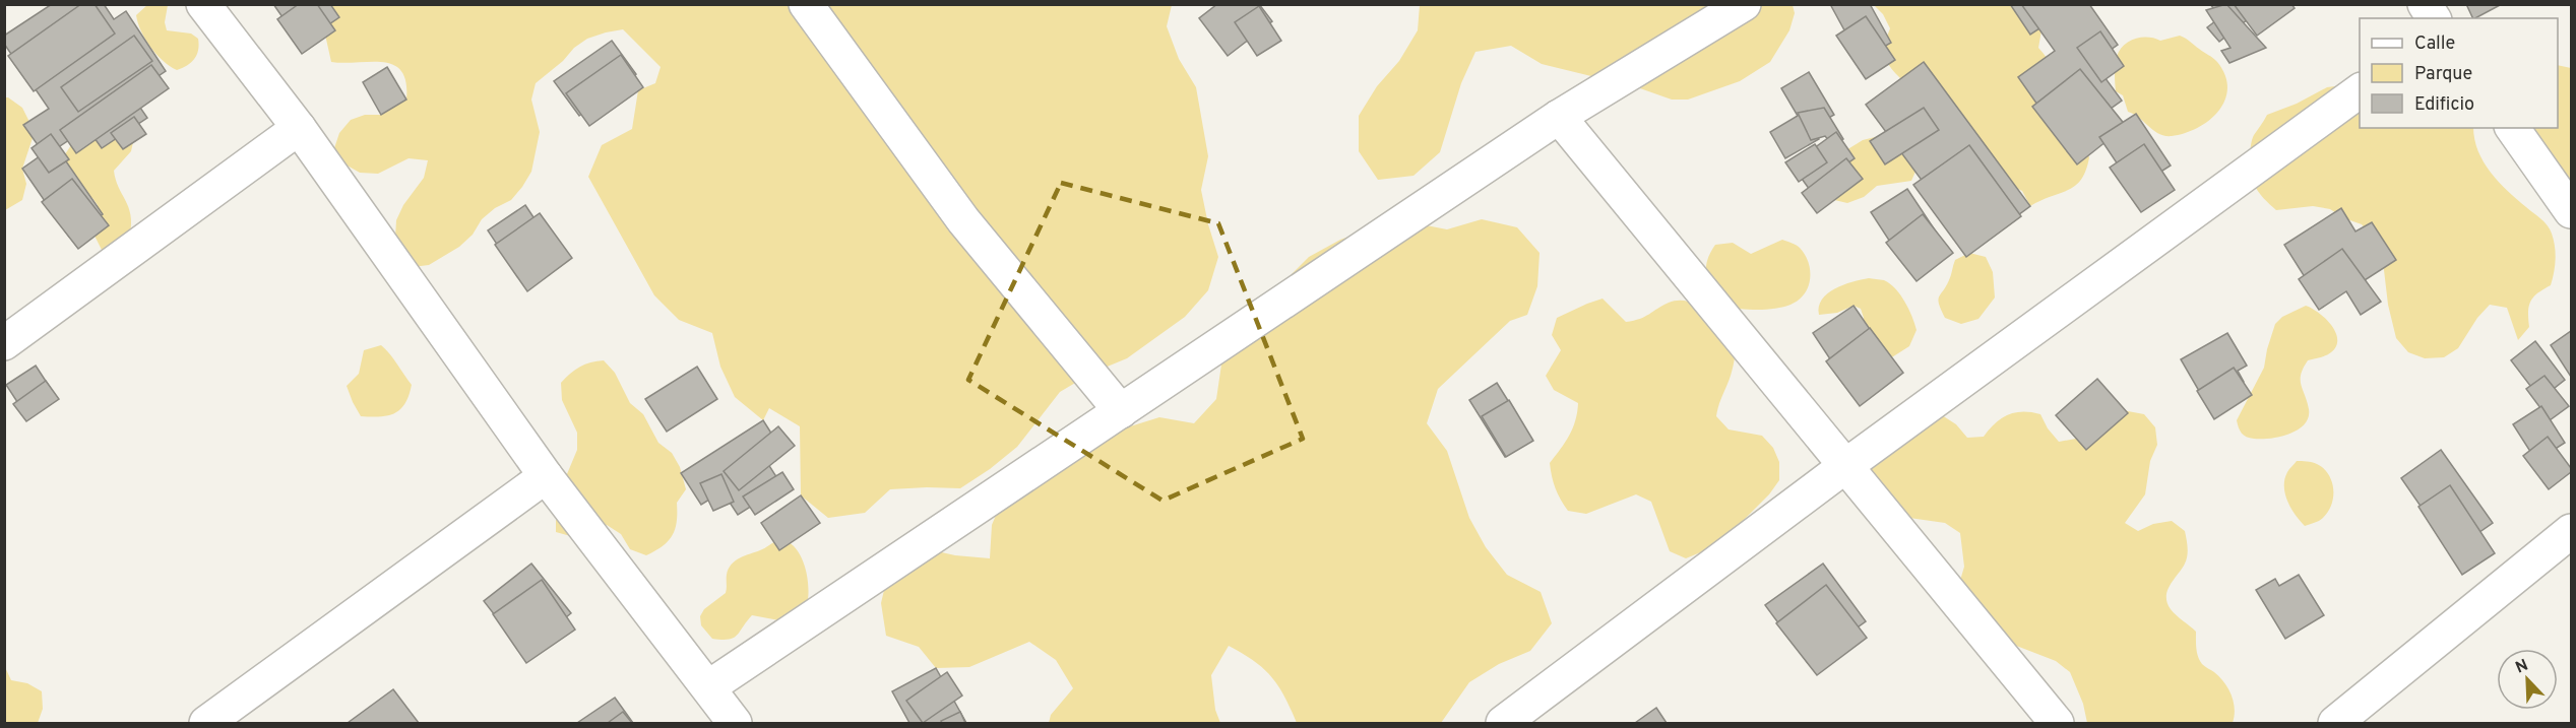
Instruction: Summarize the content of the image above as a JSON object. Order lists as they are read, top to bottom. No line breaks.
{"legend":["Calle","Parque","Edificio"],"north":"top left"}
